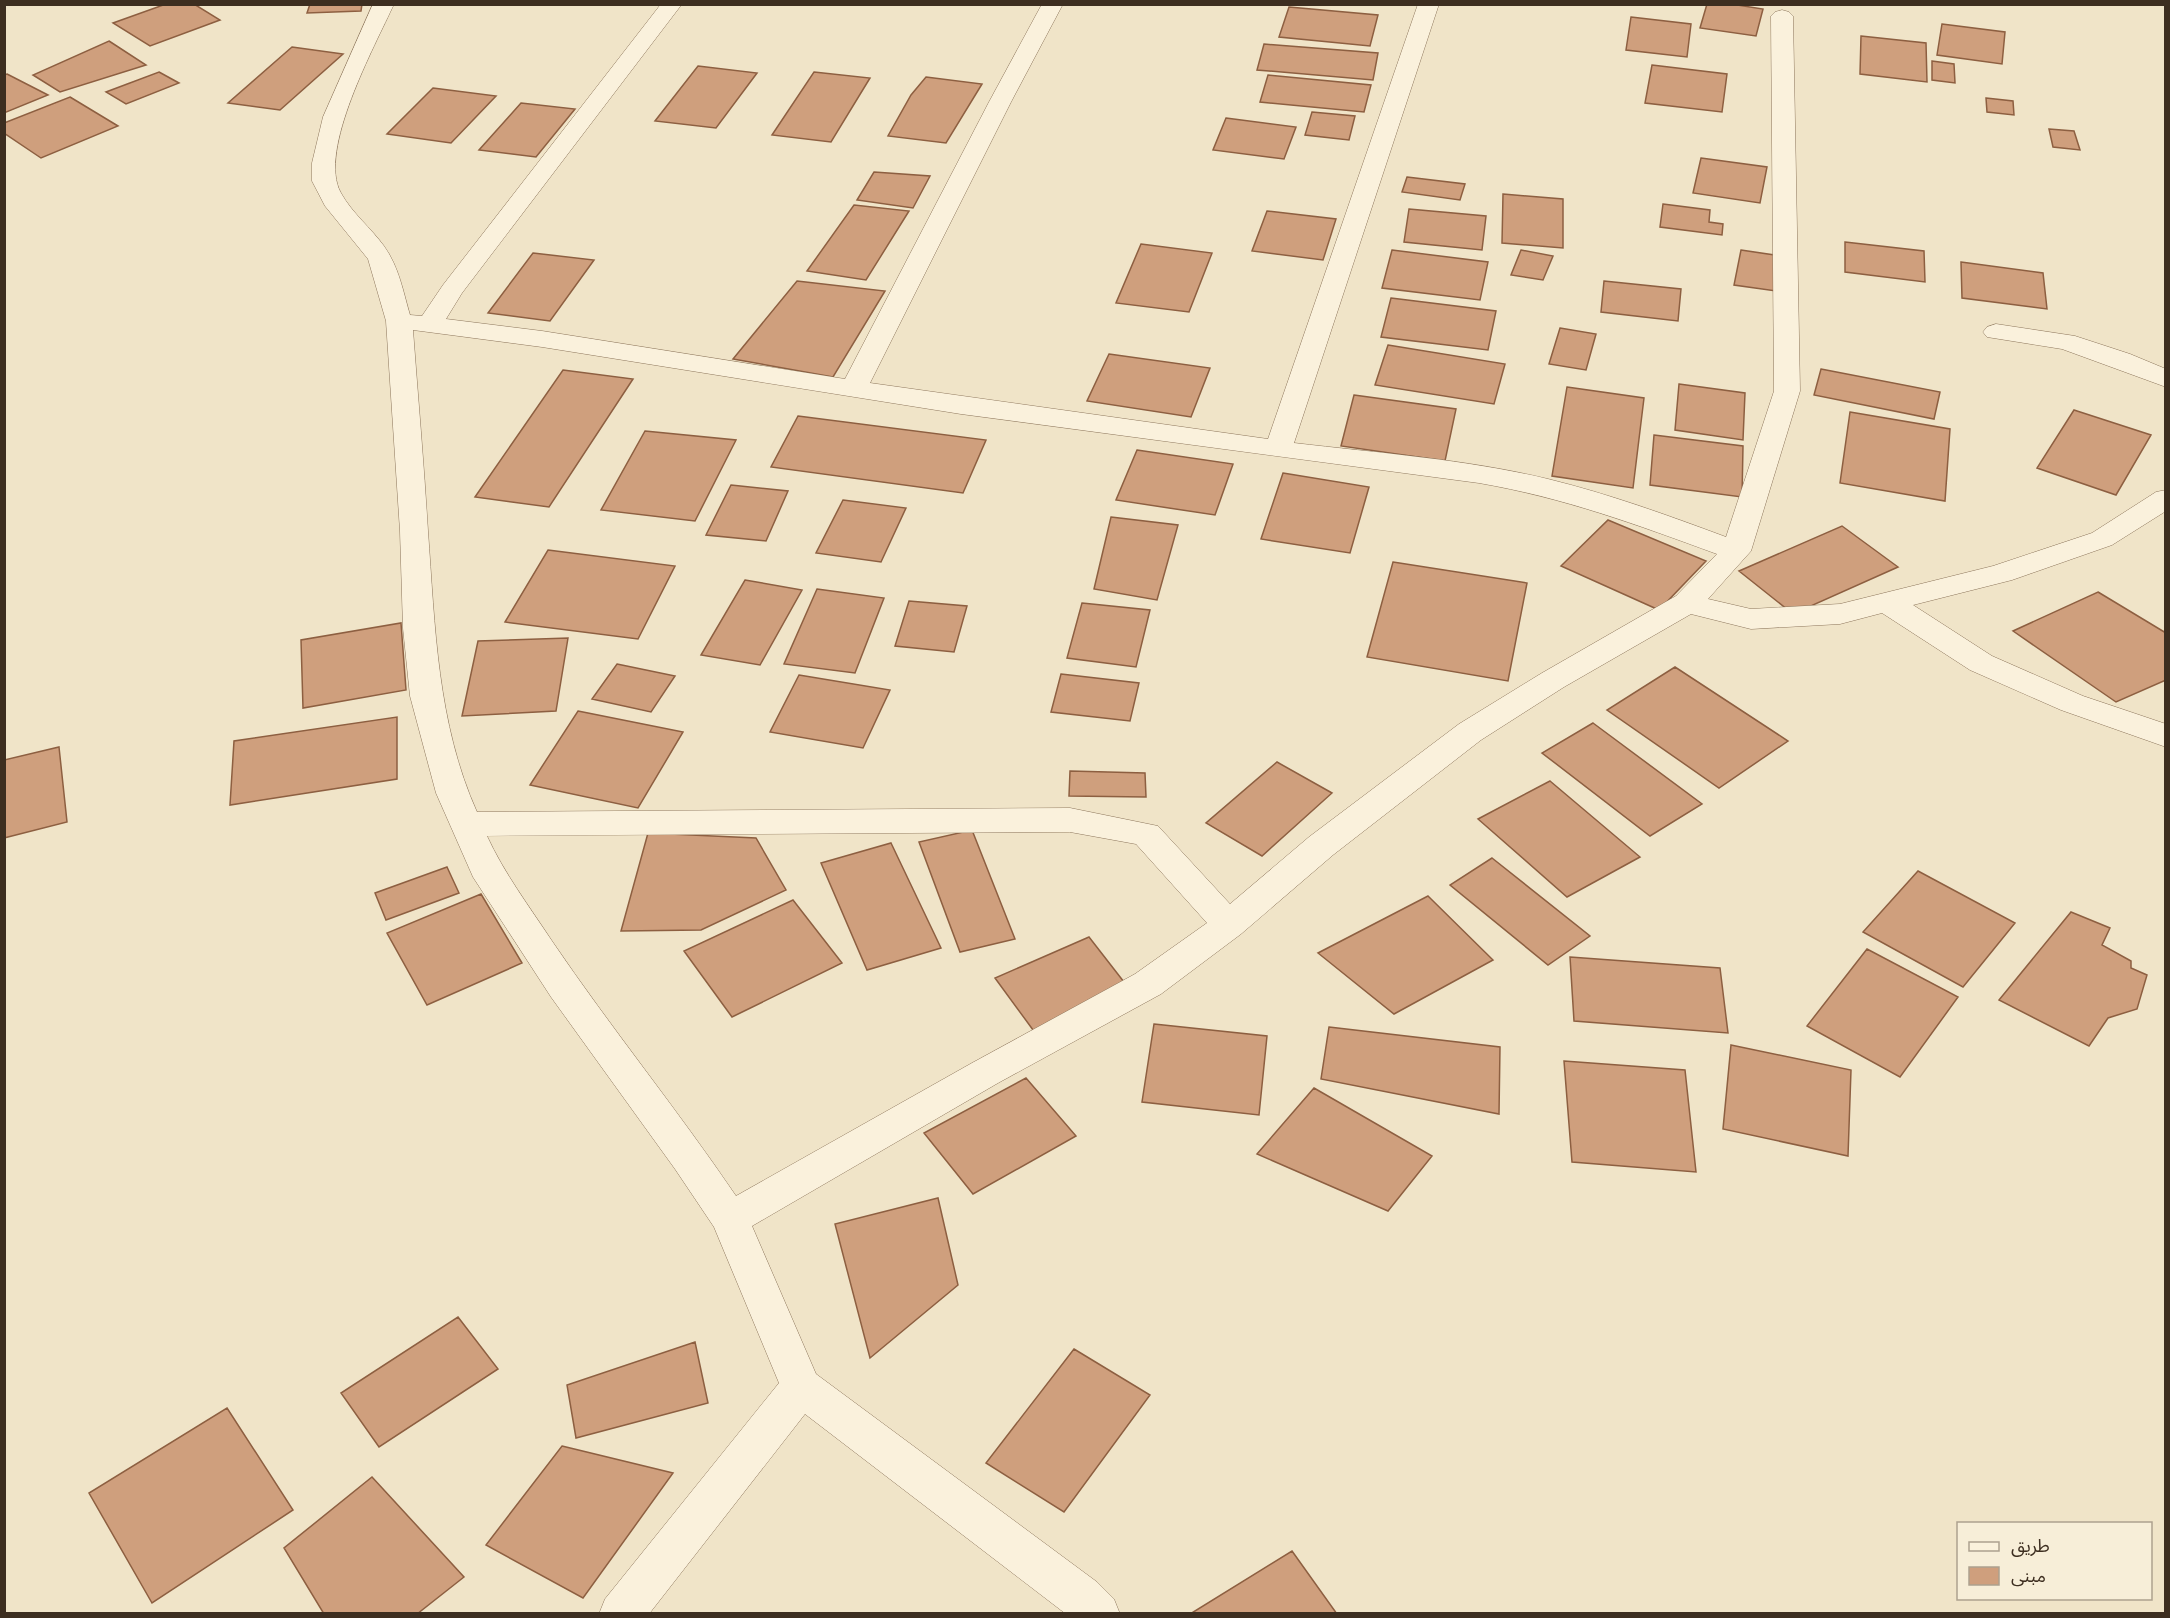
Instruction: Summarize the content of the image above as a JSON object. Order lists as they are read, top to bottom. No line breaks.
{"legend":["طريق","مبنى"]}
